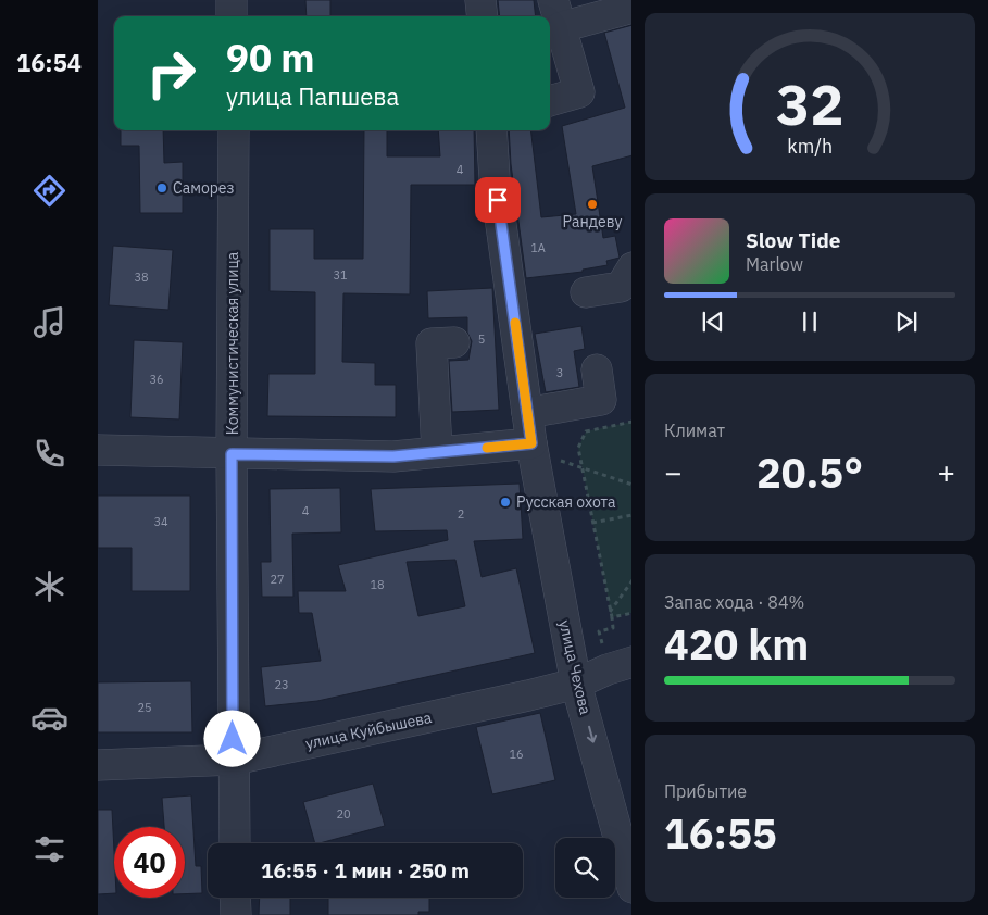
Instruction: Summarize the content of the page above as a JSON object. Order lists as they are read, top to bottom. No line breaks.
{"streets":{"street":["Коммунистическая улица","улица Чехова","улица Куйбышева"]},"crossings":[["Коммунистическая улица","улица Куйбышева"],["улица Чехова","улица Куйбышева"]],"places":["Саморез","Рандеву","Русская охота"],"house_numbers":["4","1А","31","38","5","3","36","4","2","34","27","18","23","25","16","20"],"page":{"tabs":"16:54","turn":["90 m","улица Папшева"],"song":["Slow Tide","Marlow"],"tile":["Климат",["Запас хода · 84%","420 km"],["Прибытие","16:55"]],"heat":["−","20.5°","+"],"limit":"40","trip":"16:55 · 1 мин · 250 m","gauge":["32","km/h"]}}
